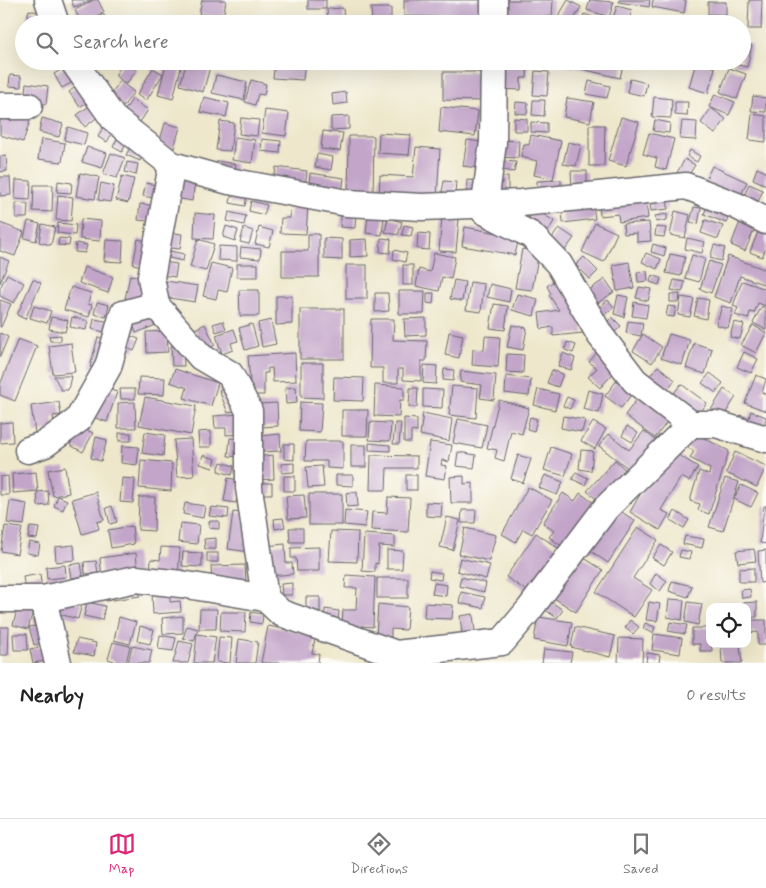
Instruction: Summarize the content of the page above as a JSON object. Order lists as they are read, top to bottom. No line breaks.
{"page":{"search":"Search here","heading":["Nearby","0 results"],"nav":["Map","Directions","Saved"]}}
